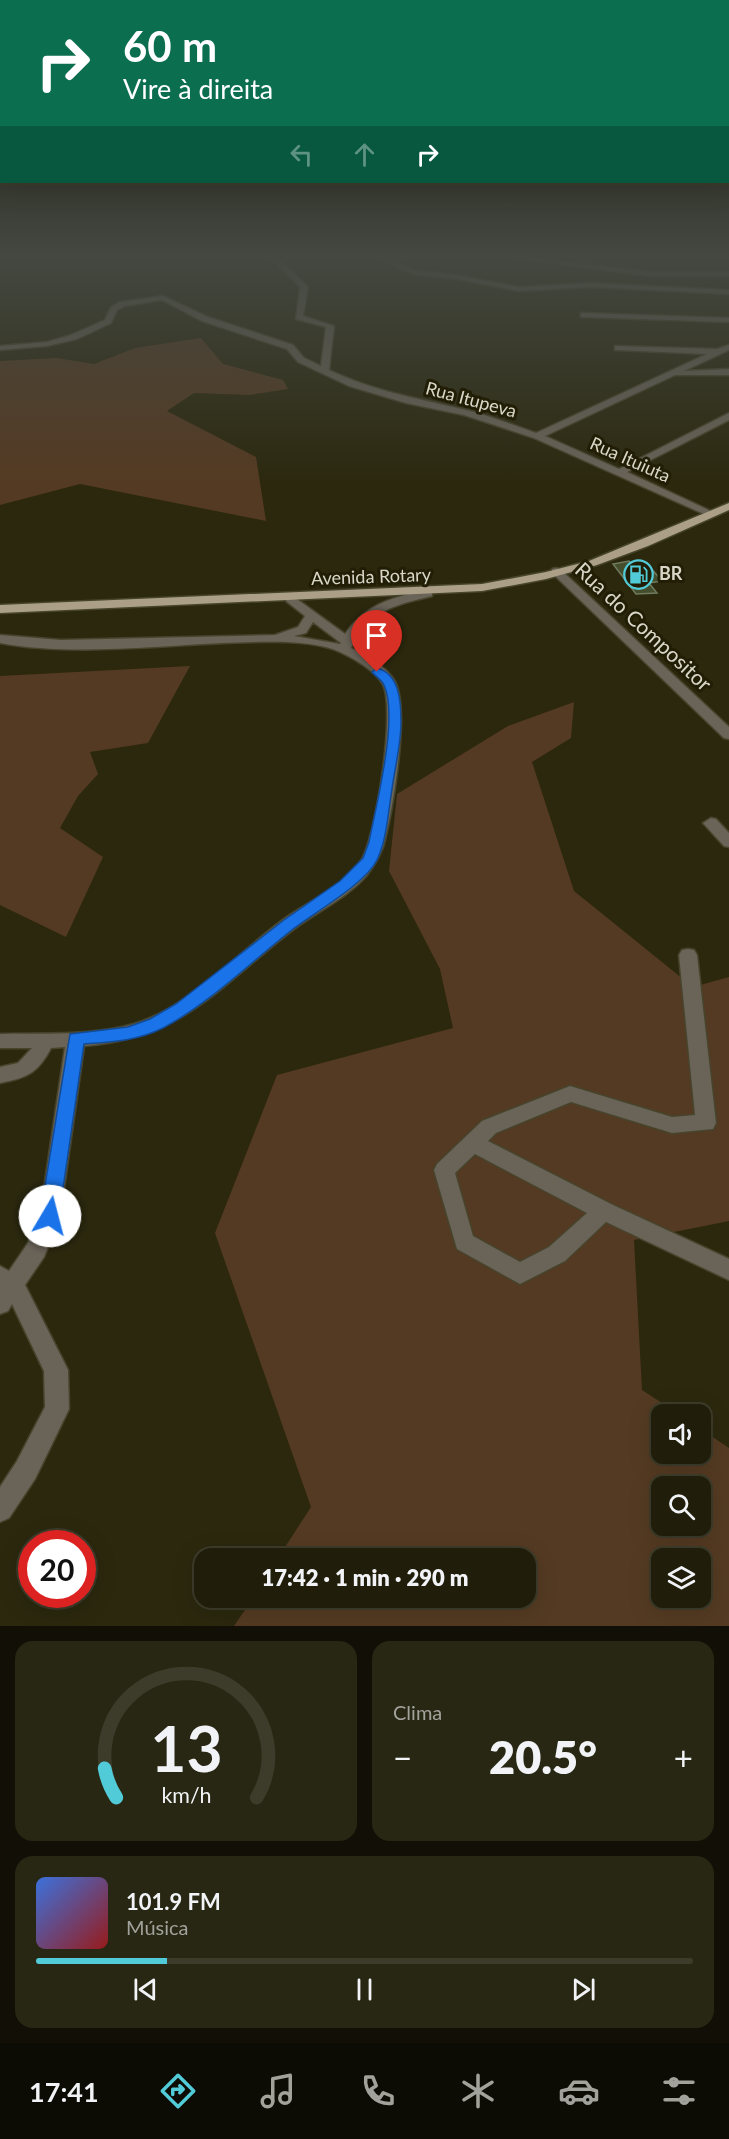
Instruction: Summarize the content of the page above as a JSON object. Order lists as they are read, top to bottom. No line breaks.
{"streets":{"main road":["Avenida Rotary"],"street":["Rua Itupeva","Rua Ituiuta","Rua do Compositor"]},"crossings":[["Rua Itupeva","Rua Ituiuta"],["Rua Ituiuta","Avenida Rotary"],["Avenida Rotary","Rua do Compositor"]],"places":{"fuel station":["BR"]},"page":{"turn":["60 m","Vire à direita"],"limit":"20","trip":"17:42 · 1 min · 290 m","tile":"Clima","heat":["−","20.5°","+"],"song":["101.9 FM","Música"],"tabs":"17:41","gauge":["13","km/h"]}}
